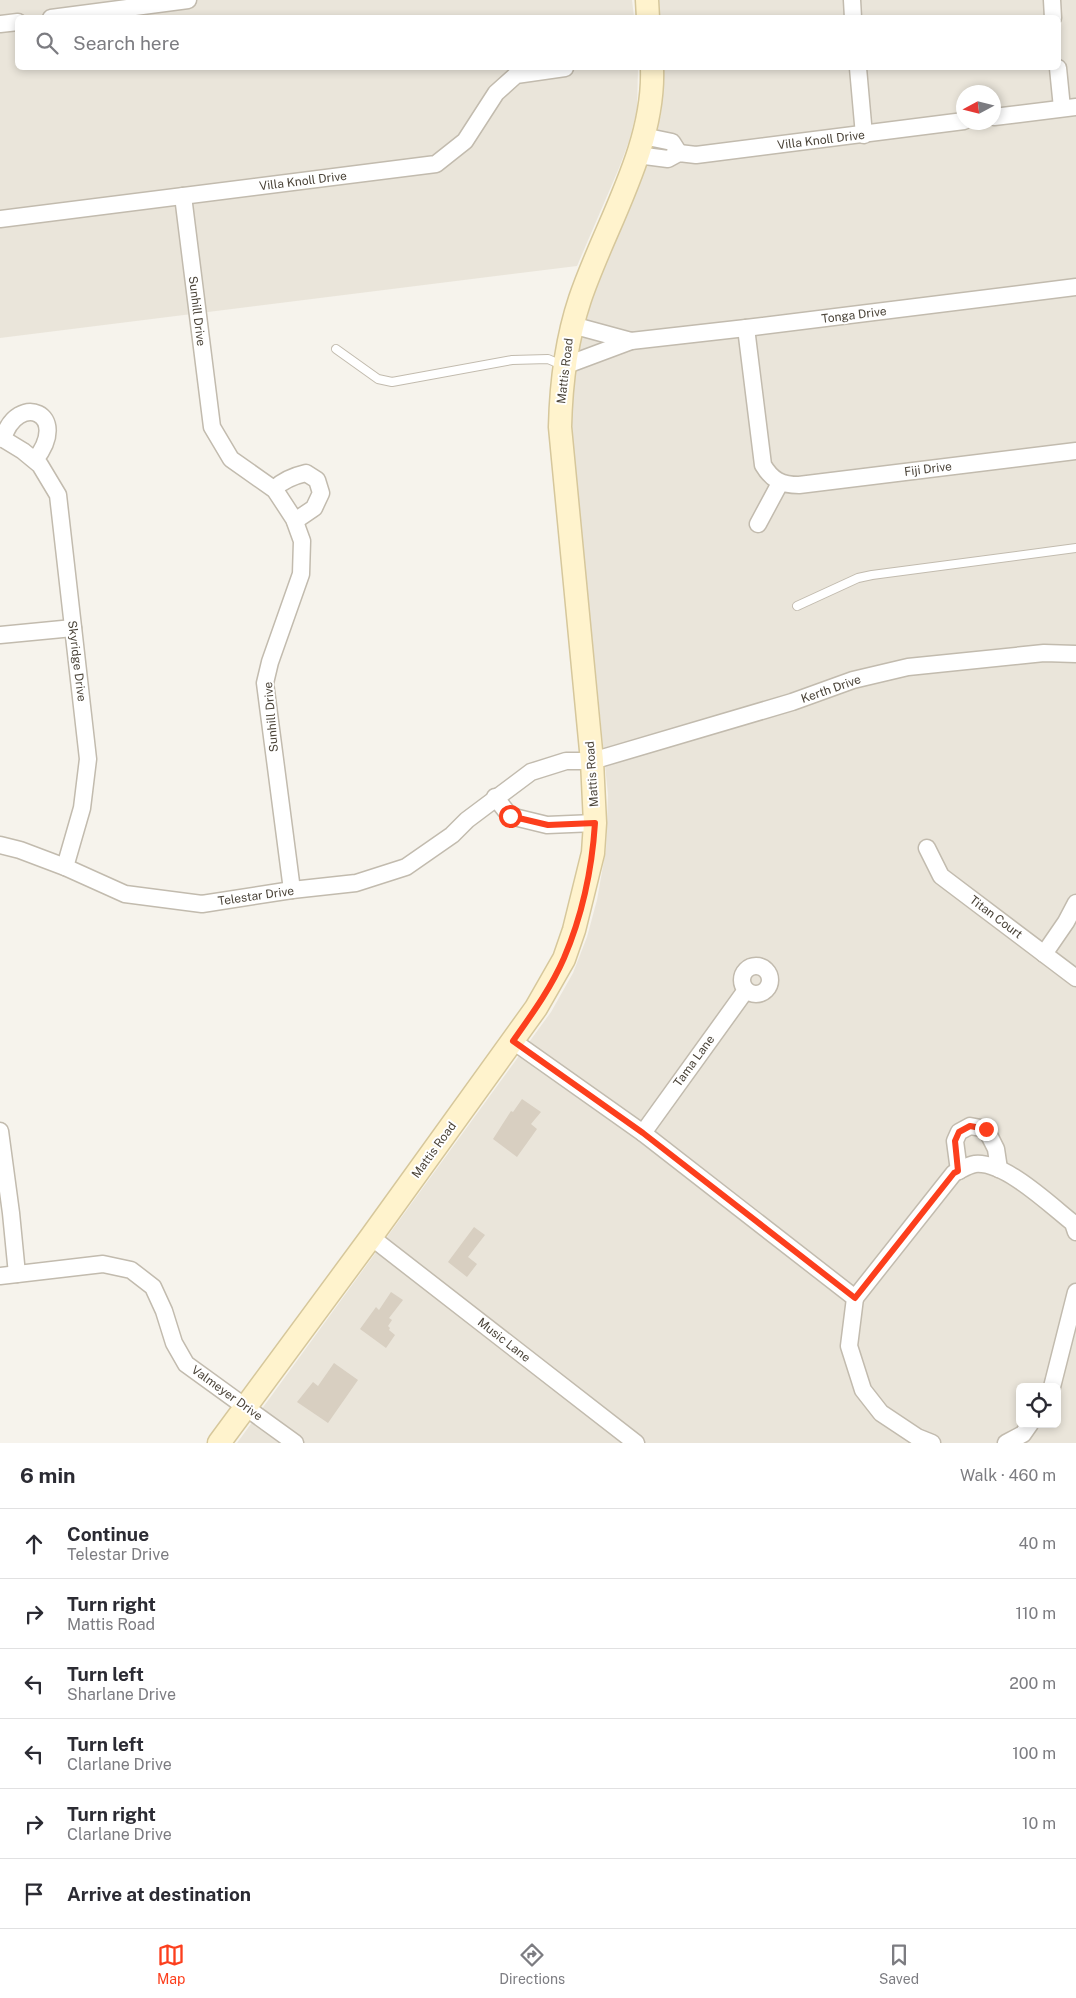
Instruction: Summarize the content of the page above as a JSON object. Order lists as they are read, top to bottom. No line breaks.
{"streets":{"main road":["Mattis Road"],"street":["Villa Knoll Drive","Sunhill Drive","Tonga Drive","Fiji Drive","Skyridge Drive","Kerth Drive","Telestar Drive","Titan Court","Tama Lane","Music Lane","Valmeyer Drive"]},"crossings":[["Villa Knoll Drive","Sunhill Drive"],["Villa Knoll Drive","Mattis Road"],["Sunhill Drive","Telestar Drive"],["Tonga Drive","Mattis Road"],["Mattis Road","Kerth Drive"],["Mattis Road","Telestar Drive"],["Mattis Road","Music Lane"],["Mattis Road","Valmeyer Drive"],["Skyridge Drive","Telestar Drive"],["Kerth Drive","Telestar Drive"]],"north":"left","page":{"search":"Search here","heading":["6 min","Walk · 460 m"],"list":[["Continue","Telestar Drive","40 m"],["Turn right","Mattis Road","110 m"],["Turn left","Sharlane Drive","200 m"],["Turn left","Clarlane Drive","100 m"],["Turn right","Clarlane Drive","10 m"],"Arrive at destination"],"nav":["Map","Directions","Saved"]}}
